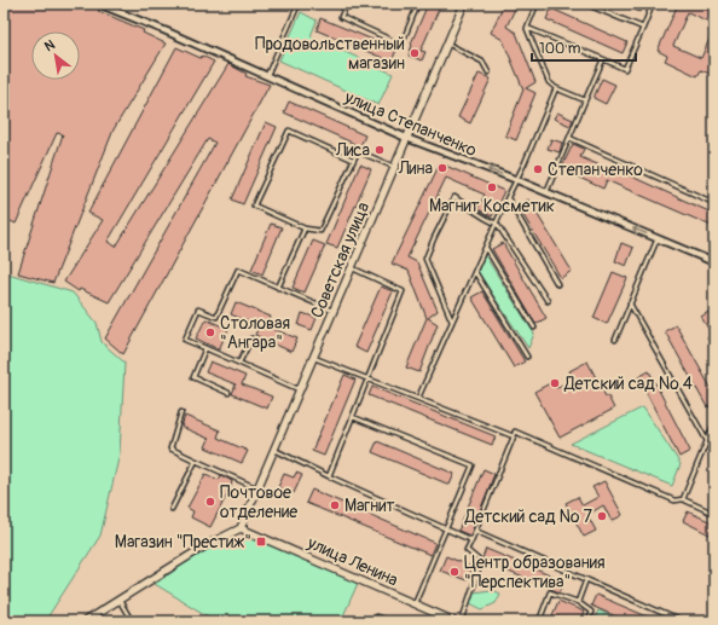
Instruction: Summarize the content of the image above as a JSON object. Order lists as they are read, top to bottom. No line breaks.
{"streets":{"street":["улица Степанченко","Советская улица","улица Ленина"]},"crossings":[["улица Степанченко","Советская улица"],["Советская улица","улица Ленина"]],"one_way":["улица Степанченко"],"places":{"other":["Продовольственный магазин","Лиса","Лина","Степанченко","Магнит Косметик","Столовая \"Ангара\"","Детский сад № 4","Почтовое отделение","Магнит","Детский сад № 7","Центр образования \"Перспектива\""],"transit":["Магазин \"Престиж\""]},"scale_bar":"100 m","north":"top left"}
